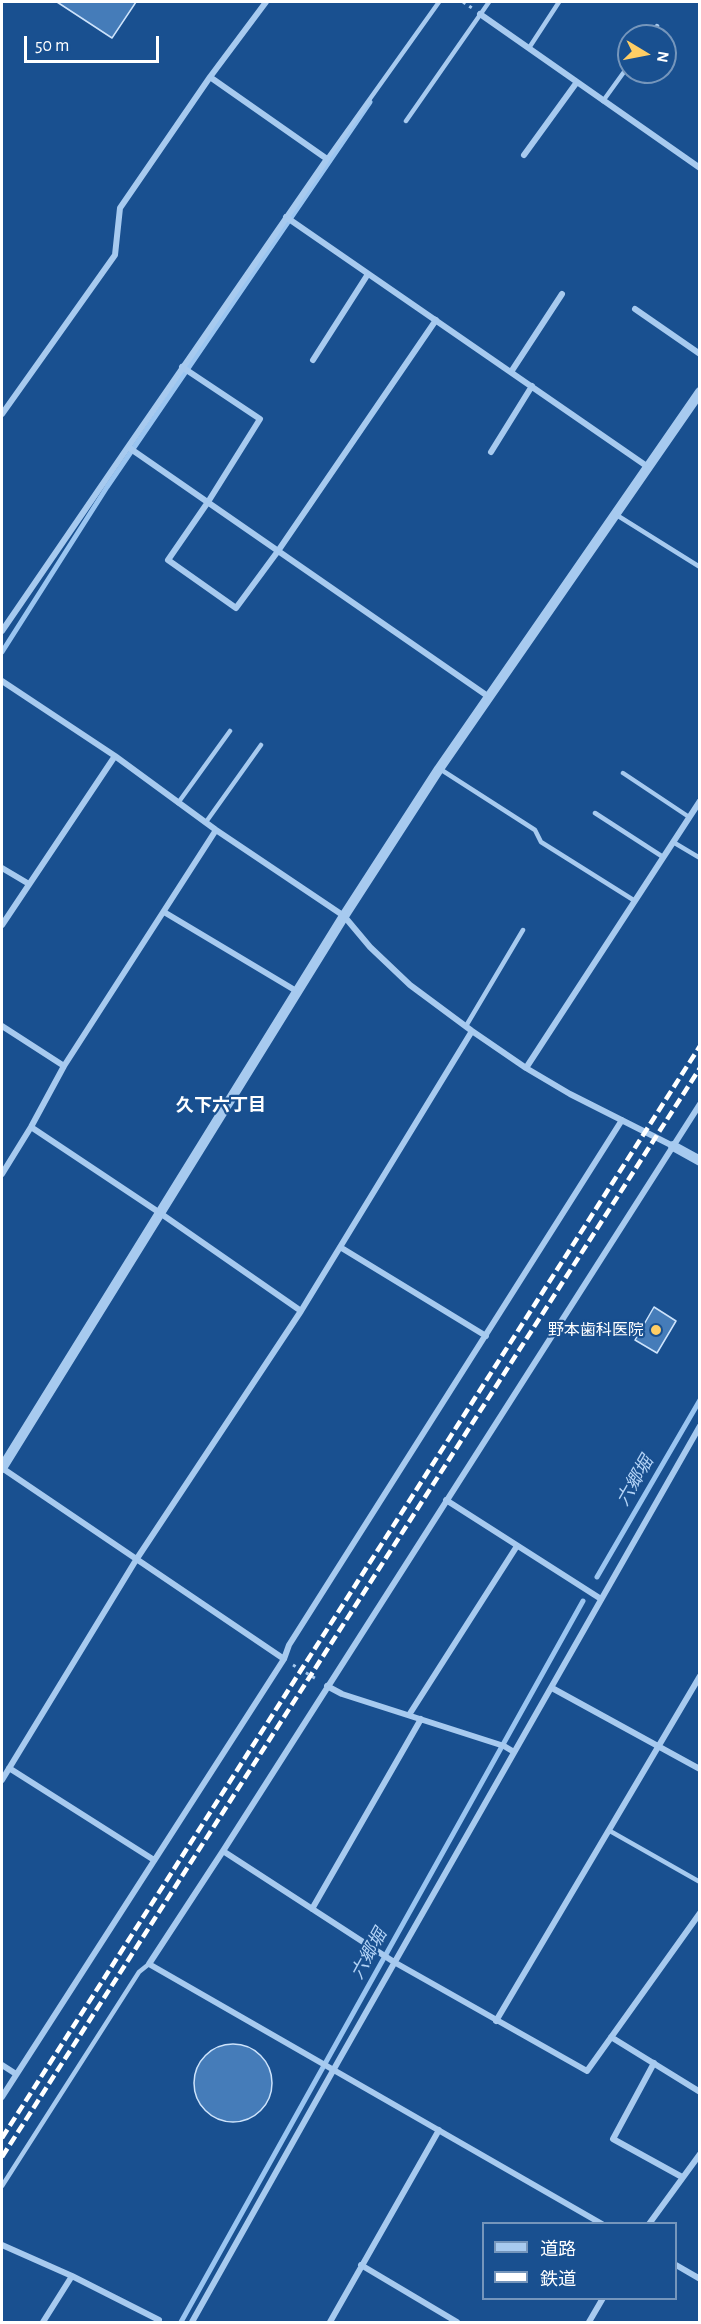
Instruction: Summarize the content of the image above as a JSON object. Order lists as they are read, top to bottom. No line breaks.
{"districts":["久下六丁目"],"water":["六郷堀"],"places":["野本歯科医院"],"legend":["道路","鉄道"],"scale_bar":"50 m","north":"right"}
